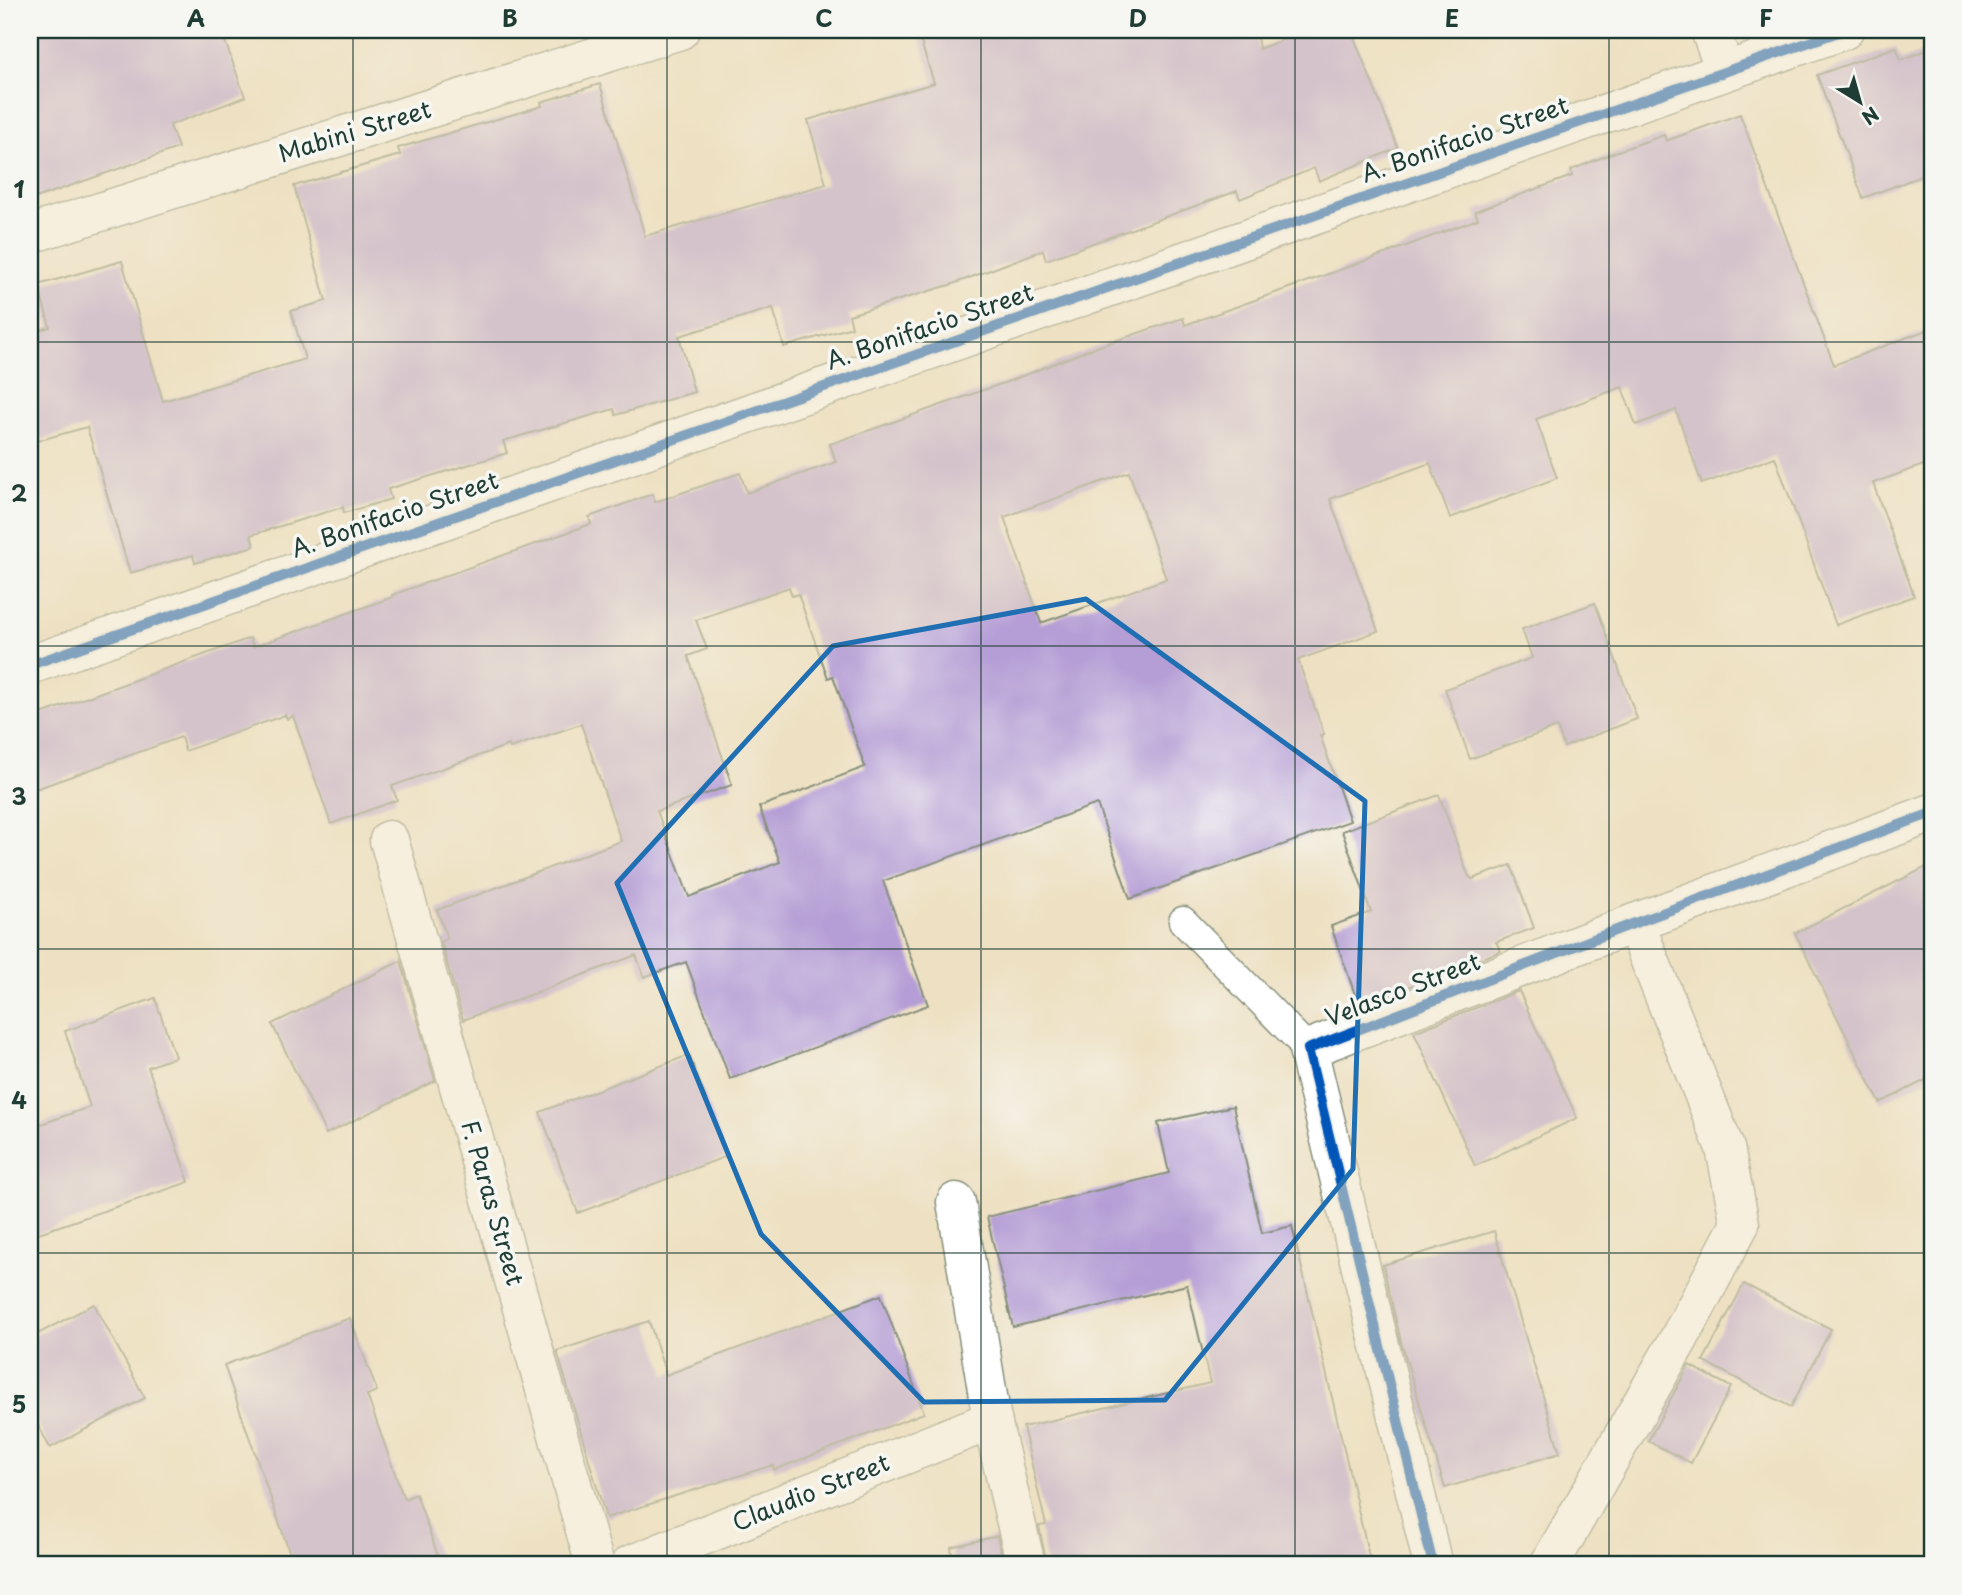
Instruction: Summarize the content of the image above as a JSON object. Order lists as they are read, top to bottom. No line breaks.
{"streets":{"street":["Mabini Street","A. Bonifacio Street","Velasco Street","F. Paras Street","Claudio Street"]},"north":"bottom right","grid":{"columns":["A","B","C","D","E","F"],"rows":["1","2","3","4","5"]}}
